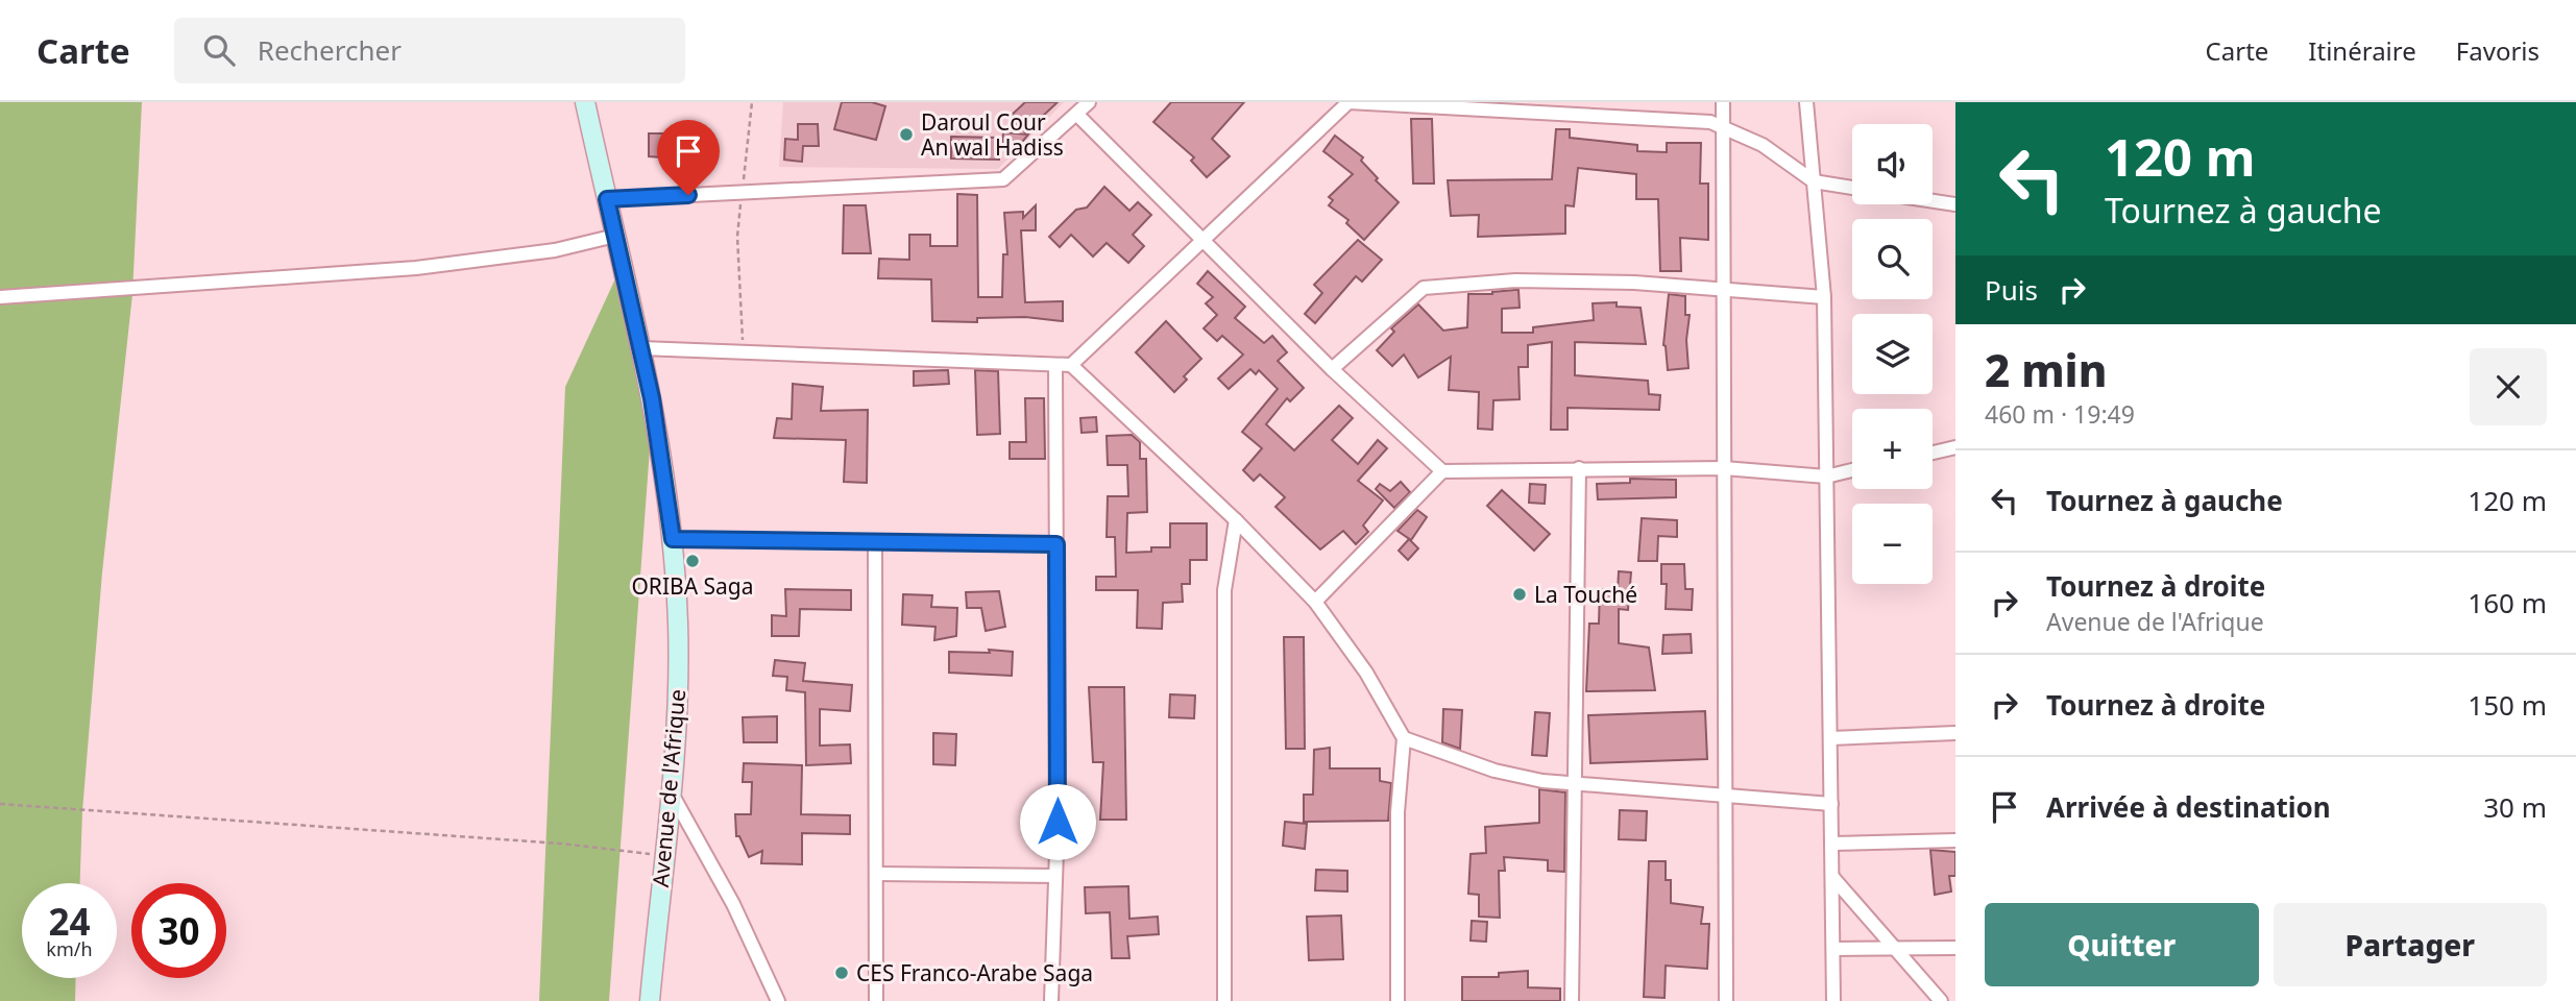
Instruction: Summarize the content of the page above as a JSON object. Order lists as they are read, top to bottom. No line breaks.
{"streets":{"main road":["Avenue de l'Afrique"]},"places":["Daroul Cour An wal Hadiss","ORIBA Saga","La Touché","CES Franco-Arabe Saga"],"page":{"header":"Carte","search":"Rechercher","nav":["Carte","Itinéraire","Favoris"],"turn":["120 m","Tournez à gauche"],"map_buttons":["+","−"],"then":"Puis","heading":["2 min","460 m · 19:49"],"list":[{"name":"Tournez à gauche","value":"120 m"},{"name":"Tournez à droite","note":"Avenue de l'Afrique","value":"160 m"},{"name":"Tournez à droite","value":"150 m"},{"name":"Arrivée à destination","value":"30 m"}],"speed":"24 km/h","limit":"30","buttons":["Quitter","Partager"]}}
